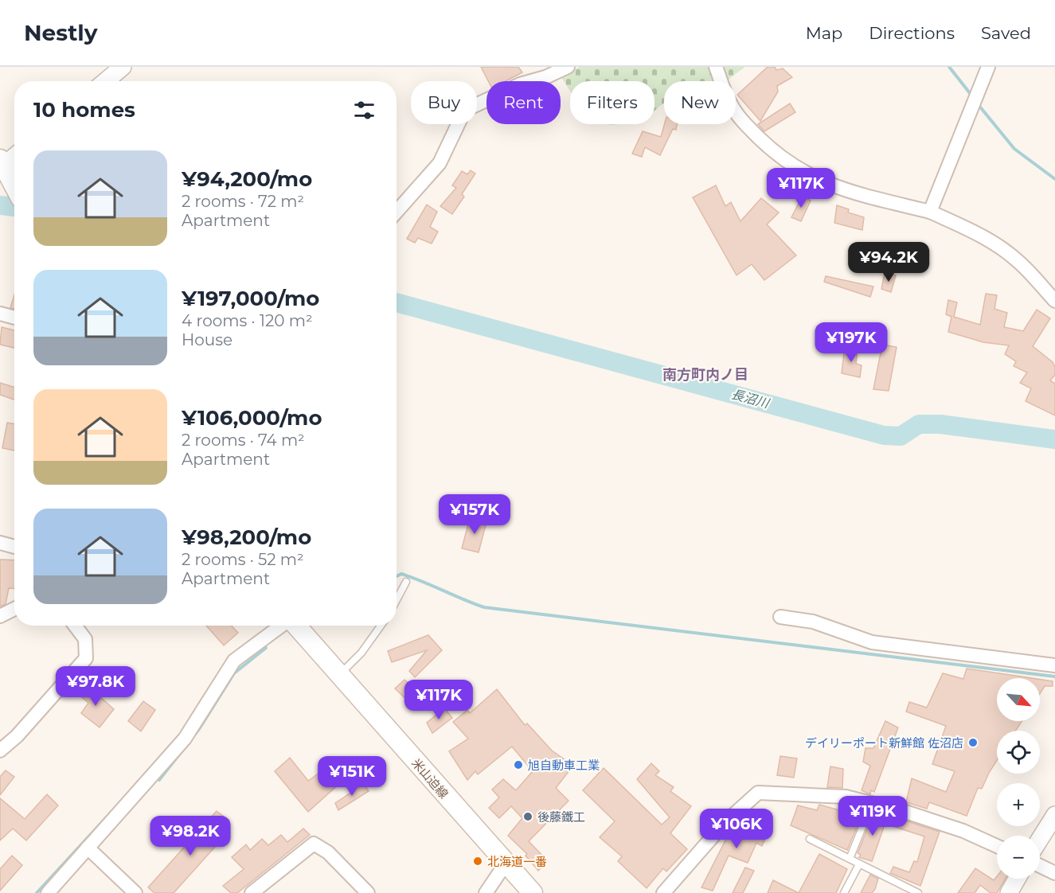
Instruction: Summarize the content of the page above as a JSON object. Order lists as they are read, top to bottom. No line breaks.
{"streets":{"main road":["米山迫線"]},"districts":["南方町内ノ目"],"water":["長沼川"],"places":["デイリーポート新鮮館 佐沼店","旭自動車工業","後藤鐵工","北海道一番"],"north":"bottom right","page":{"header":"Nestly","nav":["Map","Directions","Saved"],"chip":["Buy","Rent","Filters","New"],"heading":"10 homes","list":[{"name":"¥94,200/mo","note":"2 rooms · 72 m² · Apartment"},{"name":"¥197,000/mo","note":"4 rooms · 120 m² · House"},{"name":"¥106,000/mo","note":"2 rooms · 74 m² · Apartment"},{"name":"¥98,200/mo","note":"2 rooms · 52 m² · Apartment"}],"price":["¥117K","¥94.2K","¥197K","¥157K","¥97.8K","¥117K","¥151K","¥119K","¥106K","¥98.2K"],"map_buttons":["+","−"]}}
